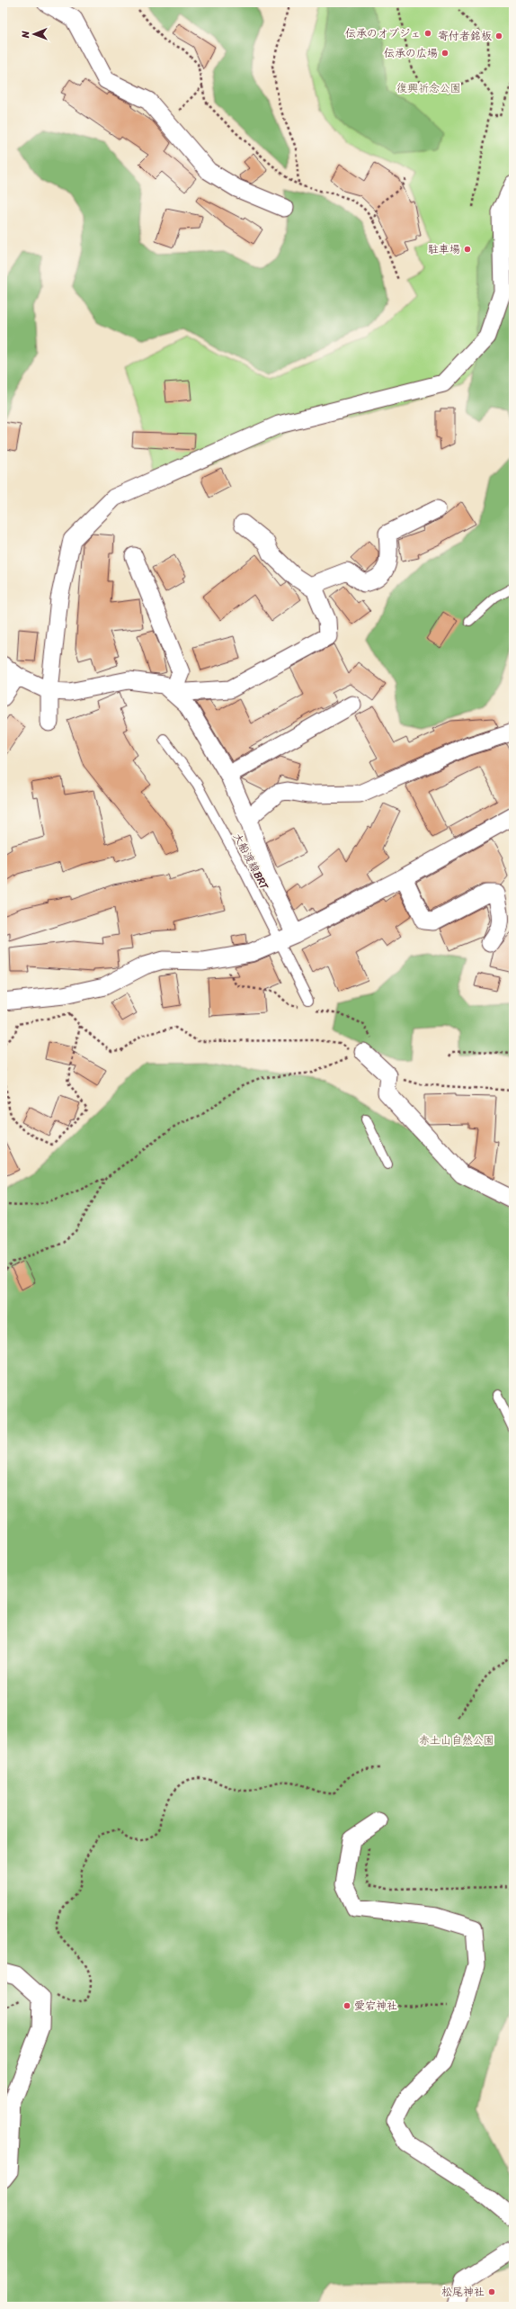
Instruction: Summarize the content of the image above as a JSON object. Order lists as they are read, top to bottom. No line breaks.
{"streets":{"lane":["大船渡線BRT"]},"parks":["復興祈念公園","赤土山自然公園"],"places":["伝承のオブジェ","寄付者銘板","伝承の広場","駐車場","愛宕神社","松尾神社"],"north":"left"}
